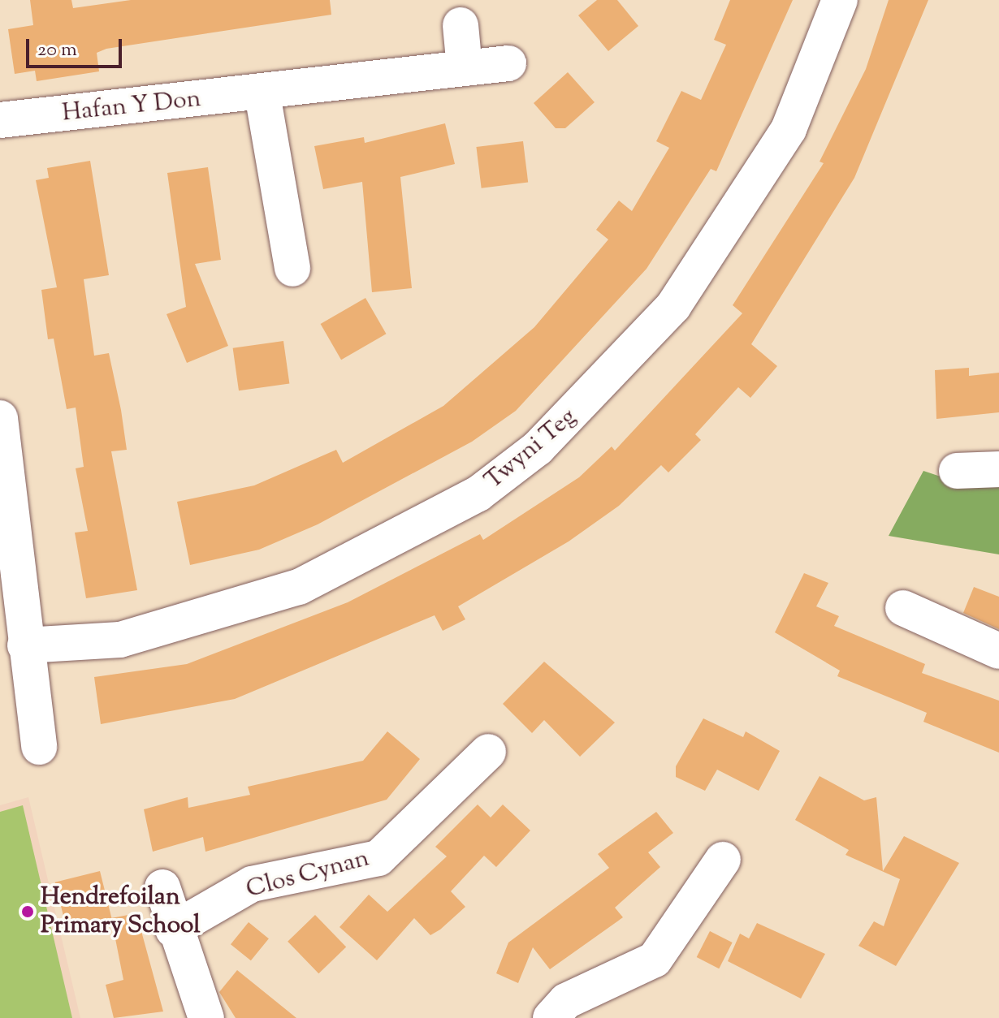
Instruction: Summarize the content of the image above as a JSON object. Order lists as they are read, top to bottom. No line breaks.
{"streets":{"street":["Hafan Y Don","Twyni Teg","Clos Cynan"]},"places":["Hendrefoilan Primary School"],"scale_bar":"20 m"}
